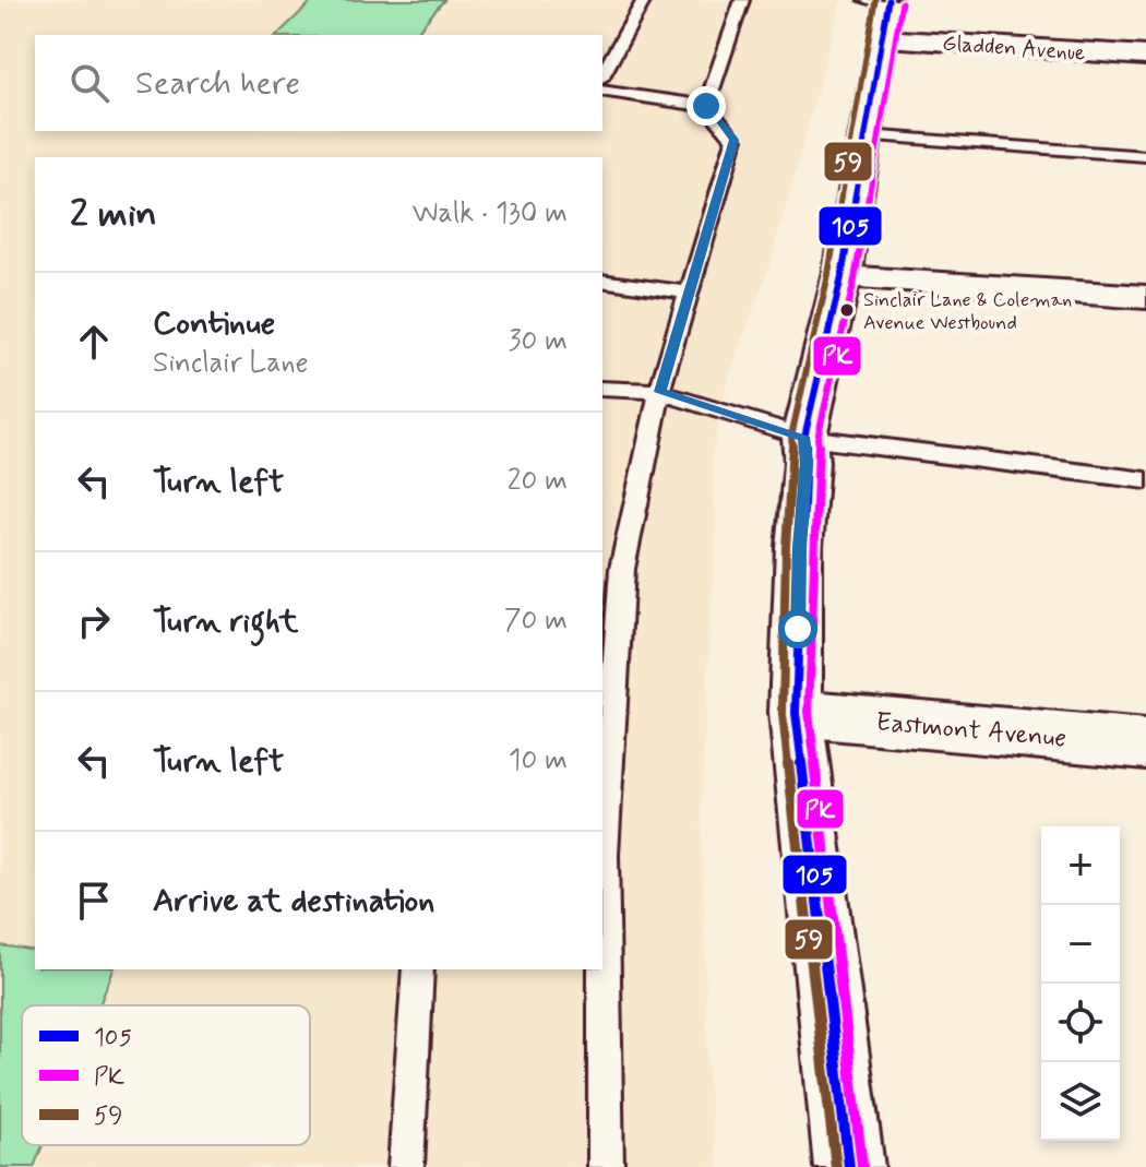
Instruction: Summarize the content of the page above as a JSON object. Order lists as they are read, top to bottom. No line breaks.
{"streets":{"main road":["Gladden Avenue","Eastmont Avenue"]},"places":["Sinclair Lane & Coleman Avenue Westbound"],"lines":["transit line 105","transit line 59","transit line PK"],"legend":["105","PK","59"],"page":{"search":"Search here","heading":["2 min","Walk · 130 m"],"list":[["Continue","Sinclair Lane","30 m"],["Turn left","20 m"],["Turn right","70 m"],["Turn left","10 m"],"Arrive at destination"],"map_buttons":["+","−"]}}
